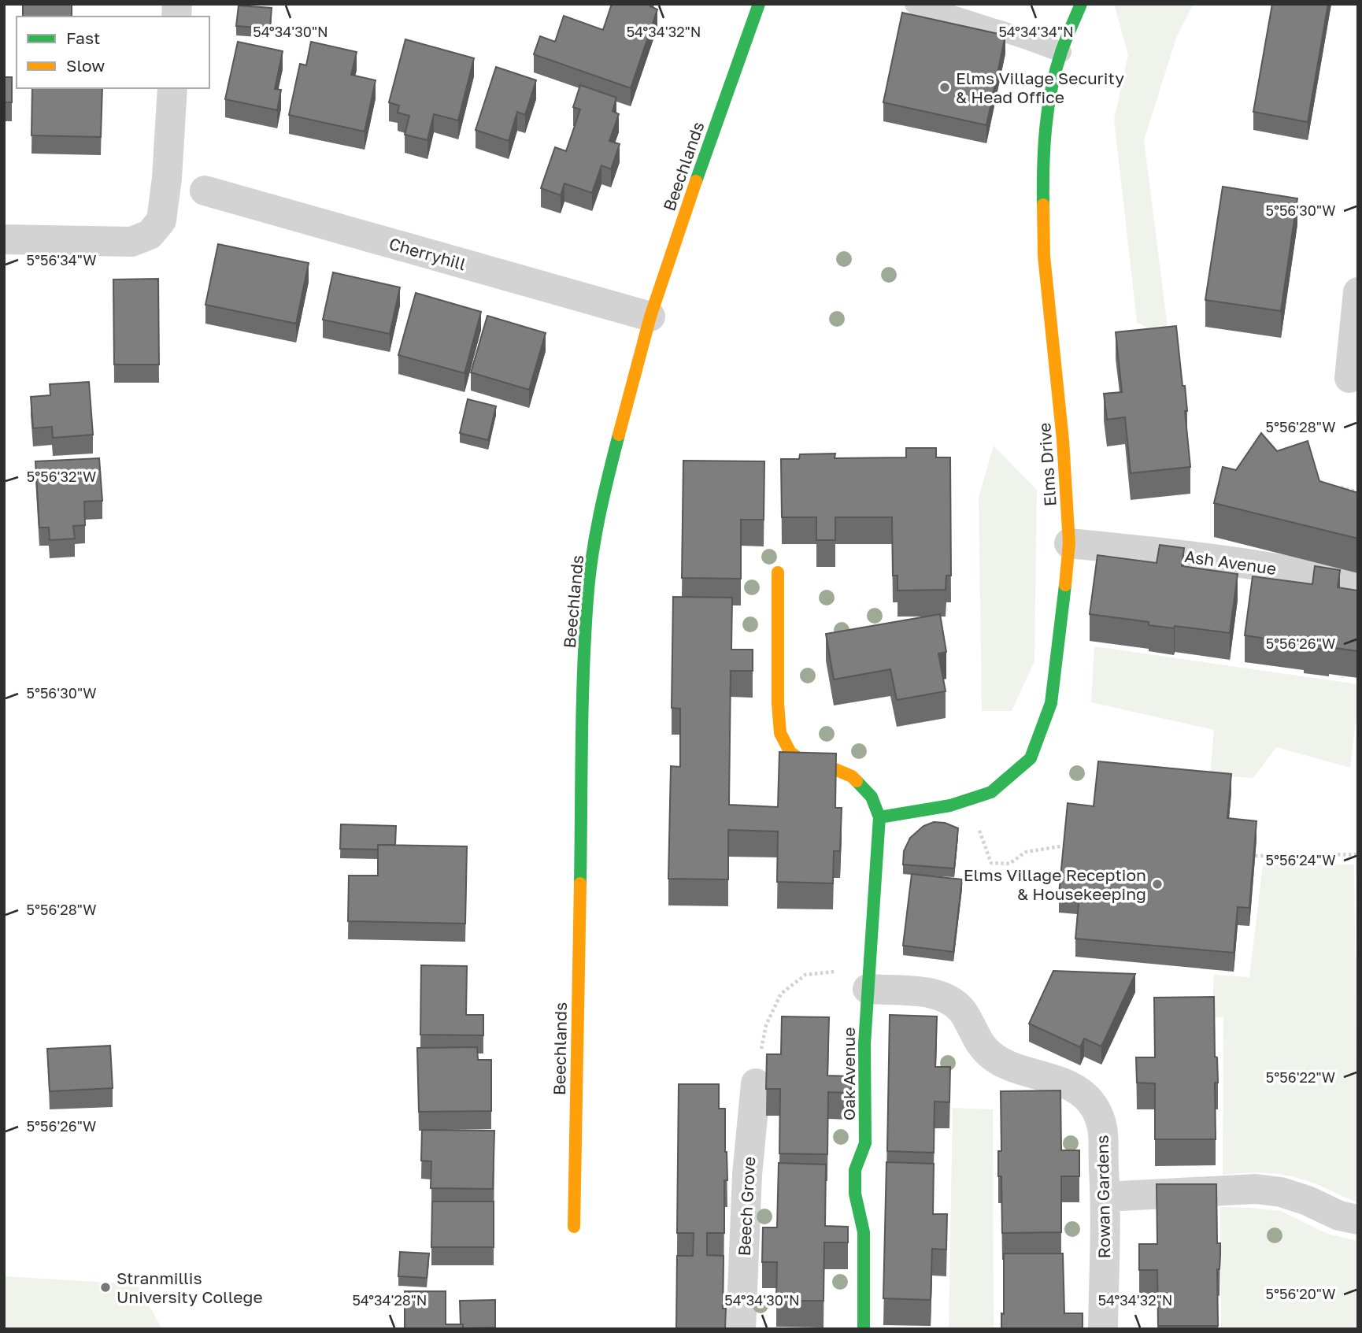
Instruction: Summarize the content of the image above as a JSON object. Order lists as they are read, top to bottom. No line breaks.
{"streets":{"street":["Beechlands","Cherryhill","Elms Drive","Ash Avenue","Oak Avenue","Rowan Gardens","Beech Grove"]},"crossings":[["Beechlands","Cherryhill"],["Elms Drive","Ash Avenue"],["Elms Drive","Oak Avenue"],["Oak Avenue","Rowan Gardens"]],"places":["Elms Village Security & Head Office","Elms Village Reception & Housekeeping","Stranmillis University College"],"legend":["Fast","Slow"],"coordinates":["54°34'30\"N","54°34'32\"N","54°34'34\"N","5°56'30\"W","5°56'34\"W","5°56'28\"W","5°56'32\"W","5°56'26\"W","5°56'24\"W","5°56'22\"W","5°56'20\"W","54°34'28\"N"]}
